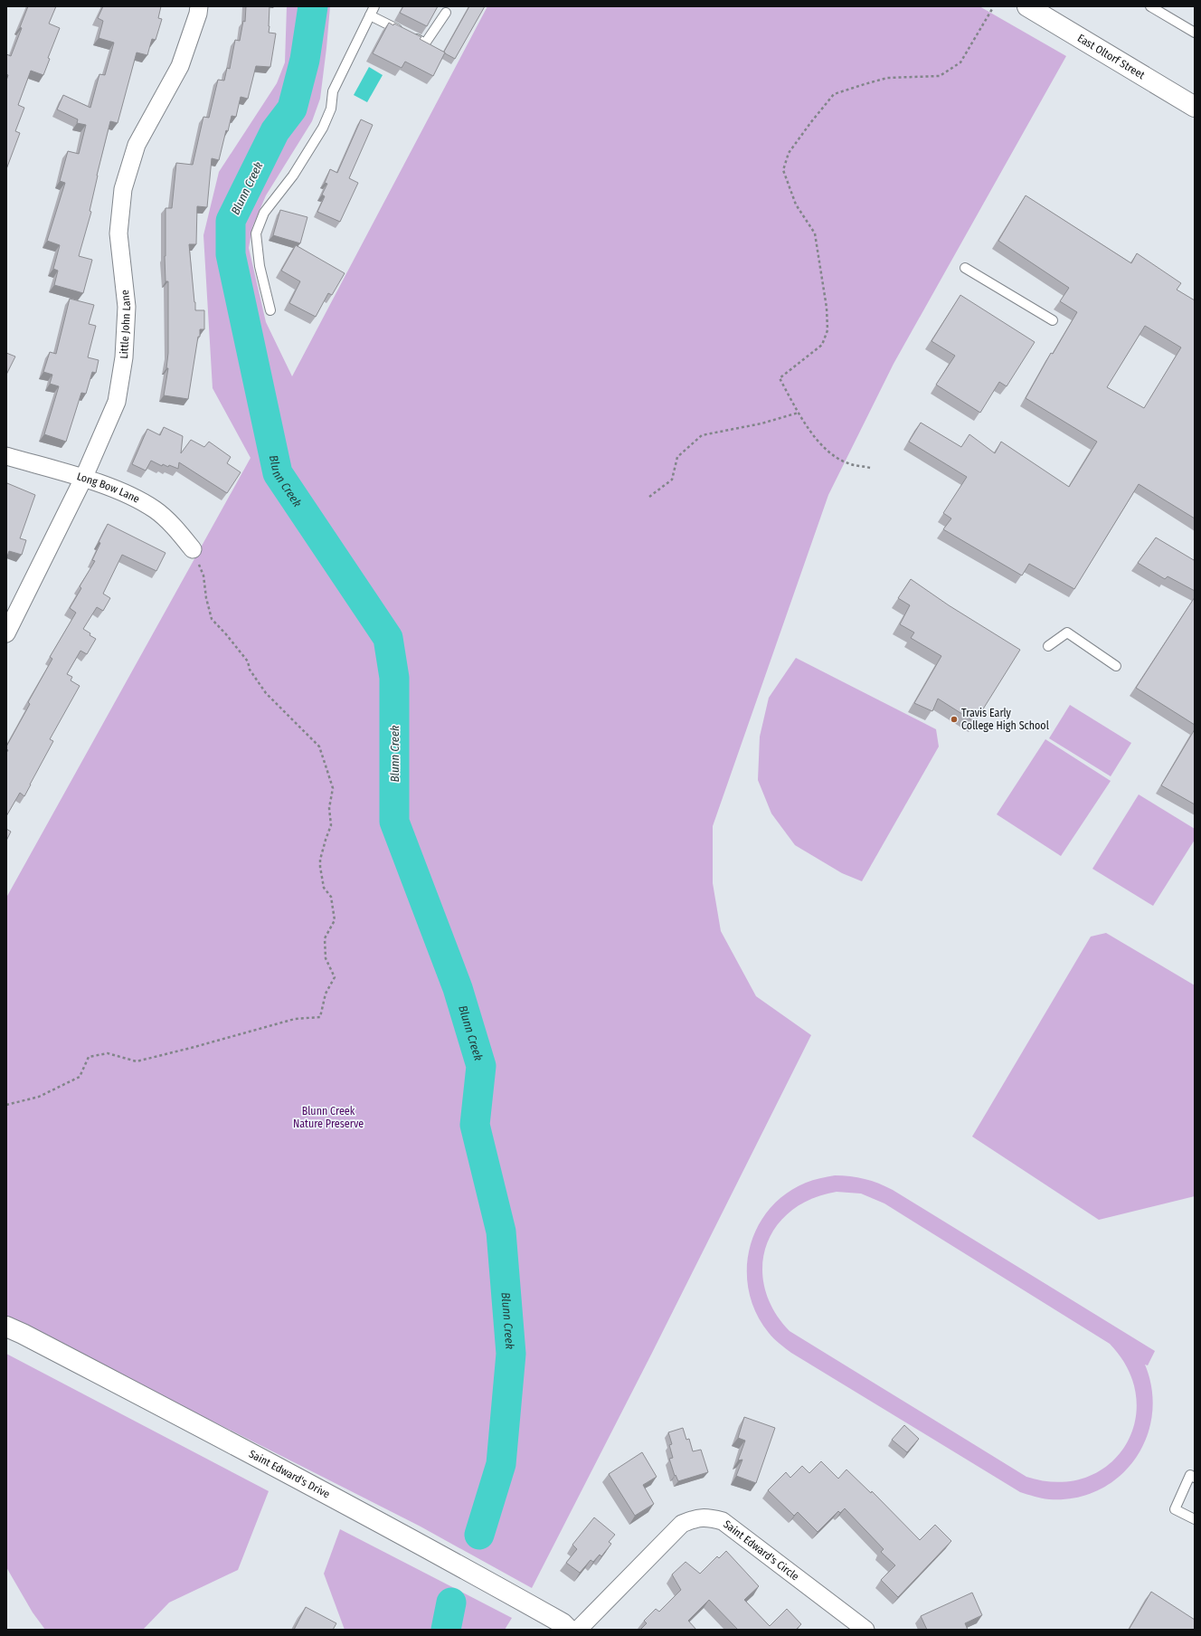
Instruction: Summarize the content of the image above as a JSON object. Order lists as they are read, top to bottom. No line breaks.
{"streets":{"street":["East Oltorf Street","Little John Lane","Long Bow Lane","Saint Edward's Drive","Saint Edward's Circle"]},"crossings":[["Little John Lane","Long Bow Lane"]],"water":["Blunn Creek"],"parks":["Blunn Creek Nature Preserve"],"places":["Travis Early College High School"]}
